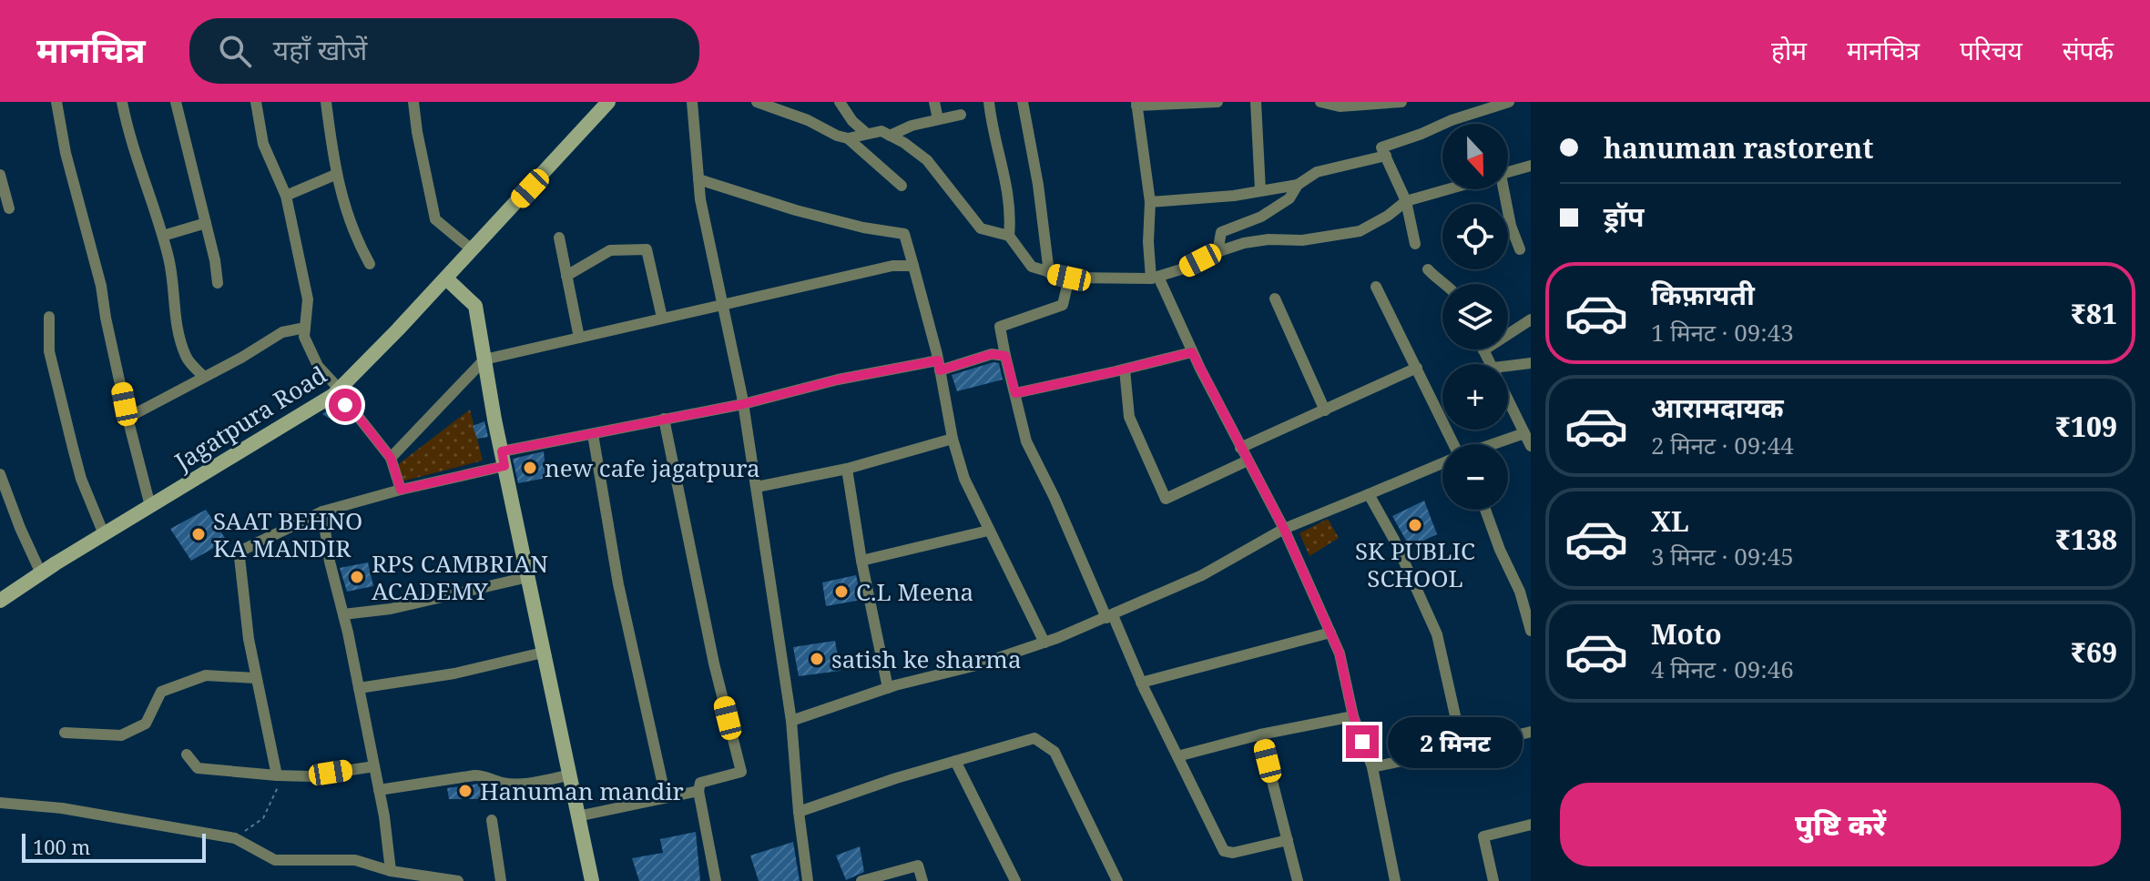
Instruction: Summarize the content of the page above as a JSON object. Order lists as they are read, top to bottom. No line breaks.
{"streets":{"street":["Jagatpura Road"]},"places":["new cafe jagatpura","SK PUBLIC SCHOOL","SAAT BEHNO KA MANDIR","RPS CAMBRIAN ACADEMY","C.L Meena","satish ke sharma","Hanuman mandir"],"scale_bar":"100 m","north":"bottom","page":{"header":"मानचित्र","search":"यहाँ खोजें","nav":["होम","मानचित्र","परिचय","संपर्क"],"banner":["hanuman rastorent","ड्रॉप"],"map_buttons":["+","−"],"list":[{"name":"किफ़ायती","note":"1 मिनट · 09:43","value":"₹81"},{"name":"आरामदायक","note":"2 मिनट · 09:44","value":"₹109"},{"name":"XL","note":"3 मिनट · 09:45","value":"₹138"},{"name":"Moto","note":"4 मिनट · 09:46","value":"₹69"}],"bubble":"2 मिनट","buttons":"पुष्टि करें","scale":"100 m"}}
